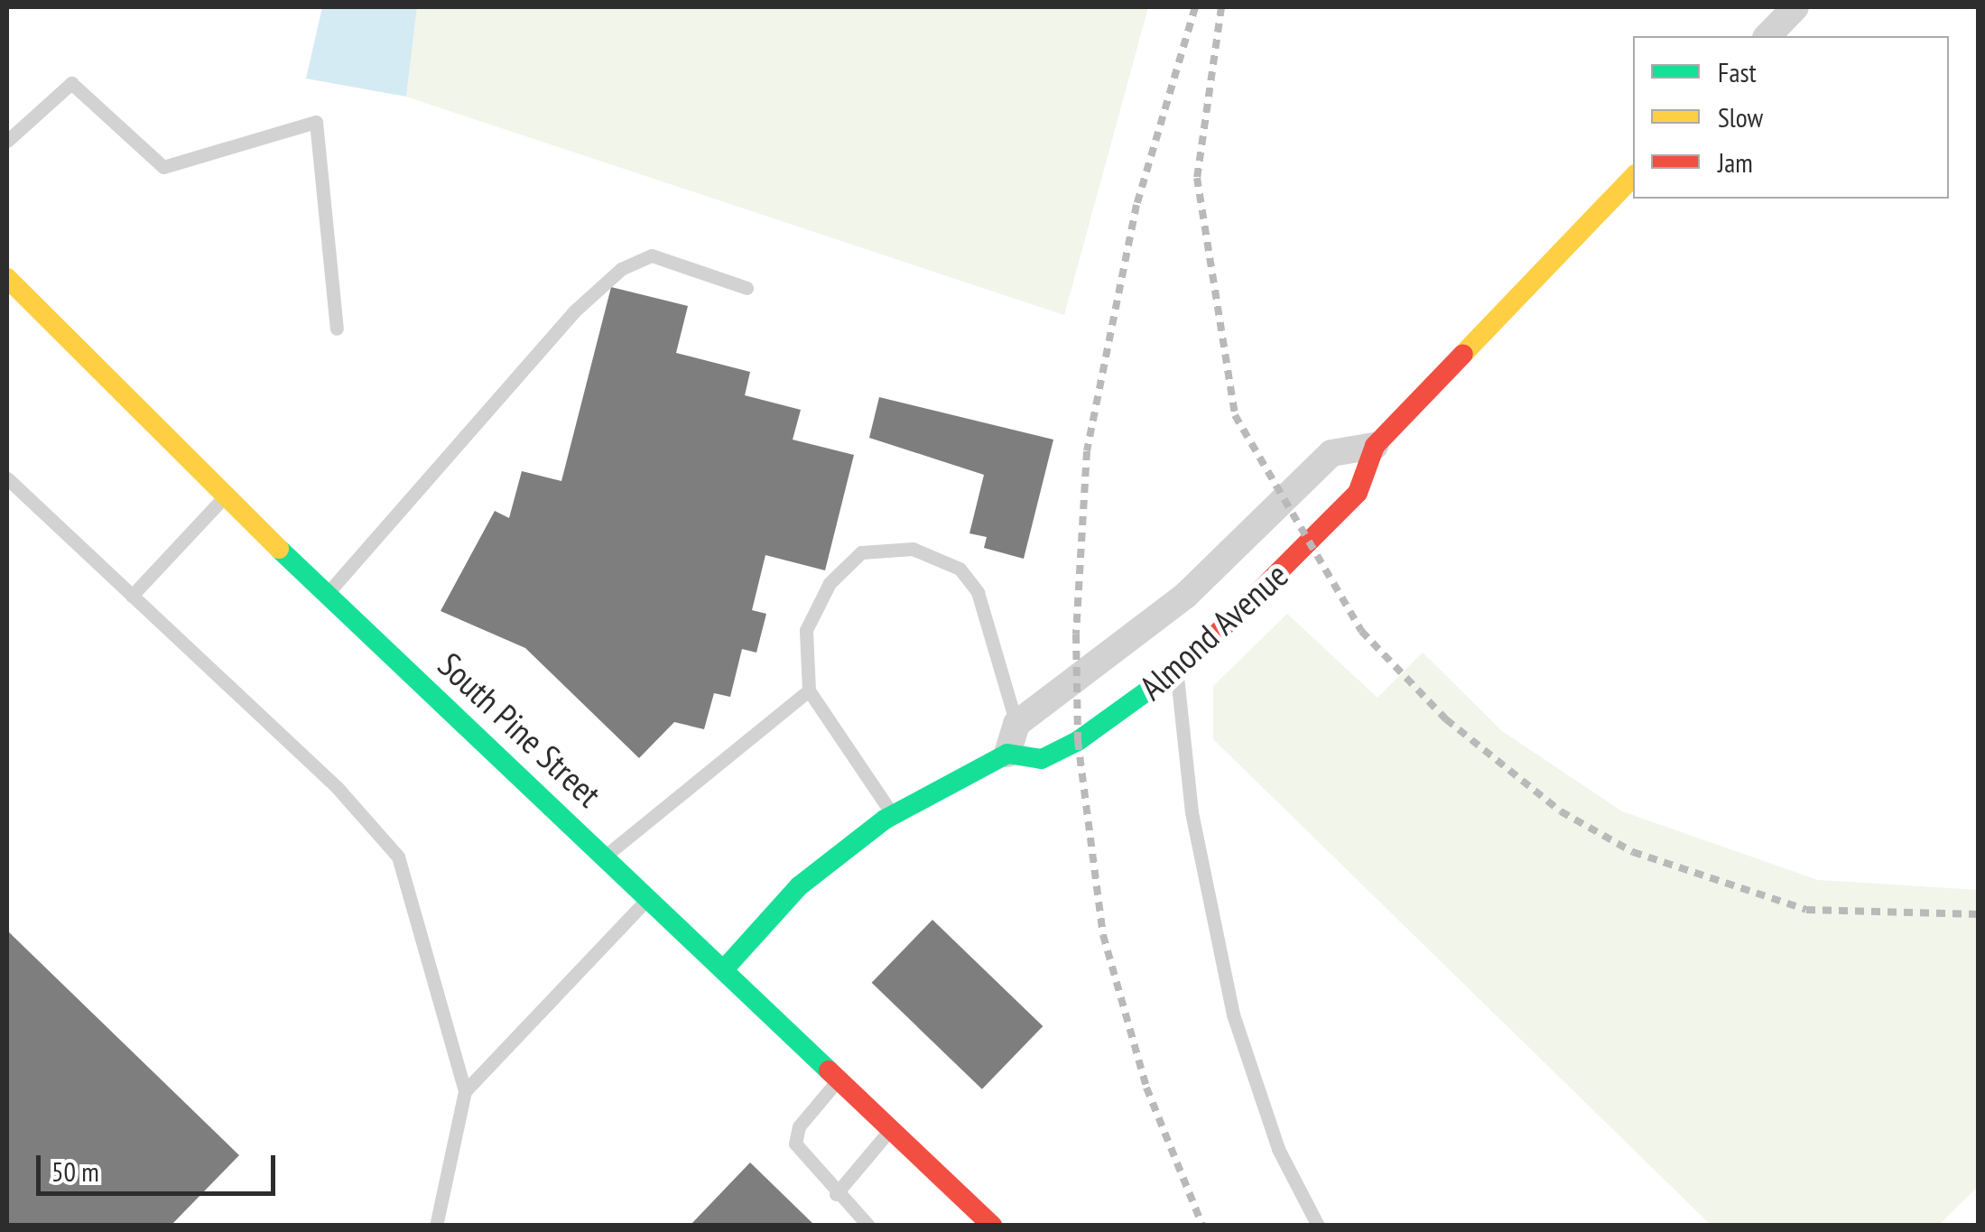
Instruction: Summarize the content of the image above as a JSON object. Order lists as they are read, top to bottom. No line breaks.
{"streets":{"main road":["Almond Avenue","South Pine Street"]},"crossings":[["Almond Avenue","South Pine Street"]],"legend":["Fast","Slow","Jam"],"scale_bar":"50 m"}
